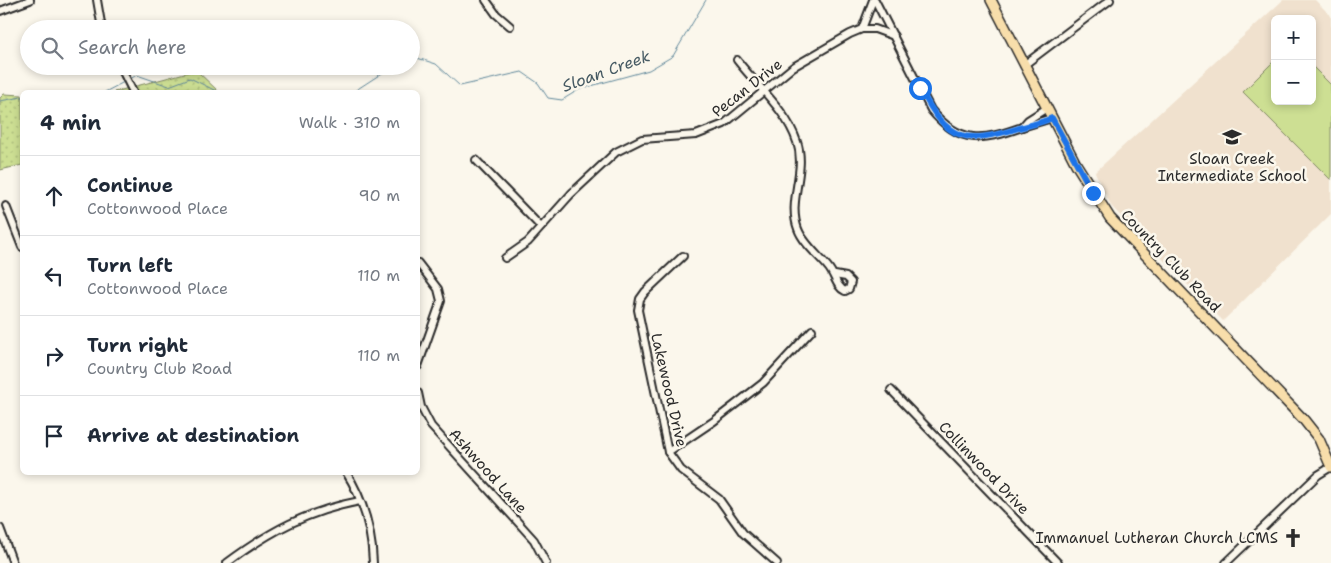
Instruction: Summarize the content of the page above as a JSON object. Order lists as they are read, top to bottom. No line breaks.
{"streets":{"main road":["Country Club Road"],"street":["Pecan Drive","Lakewood Drive","Collinwood Drive","Ashwood Lane"]},"water":["Sloan Creek"],"places":{"school or university":["Sloan Creek Intermediate School"],"church":["Immanuel Lutheran Church LCMS"]},"page":{"map_buttons":["+","−"],"search":"Search here","heading":["4 min","Walk · 310 m"],"list":[["Continue","Cottonwood Place","90 m"],["Turn left","Cottonwood Place","110 m"],["Turn right","Country Club Road","110 m"],"Arrive at destination"]}}
